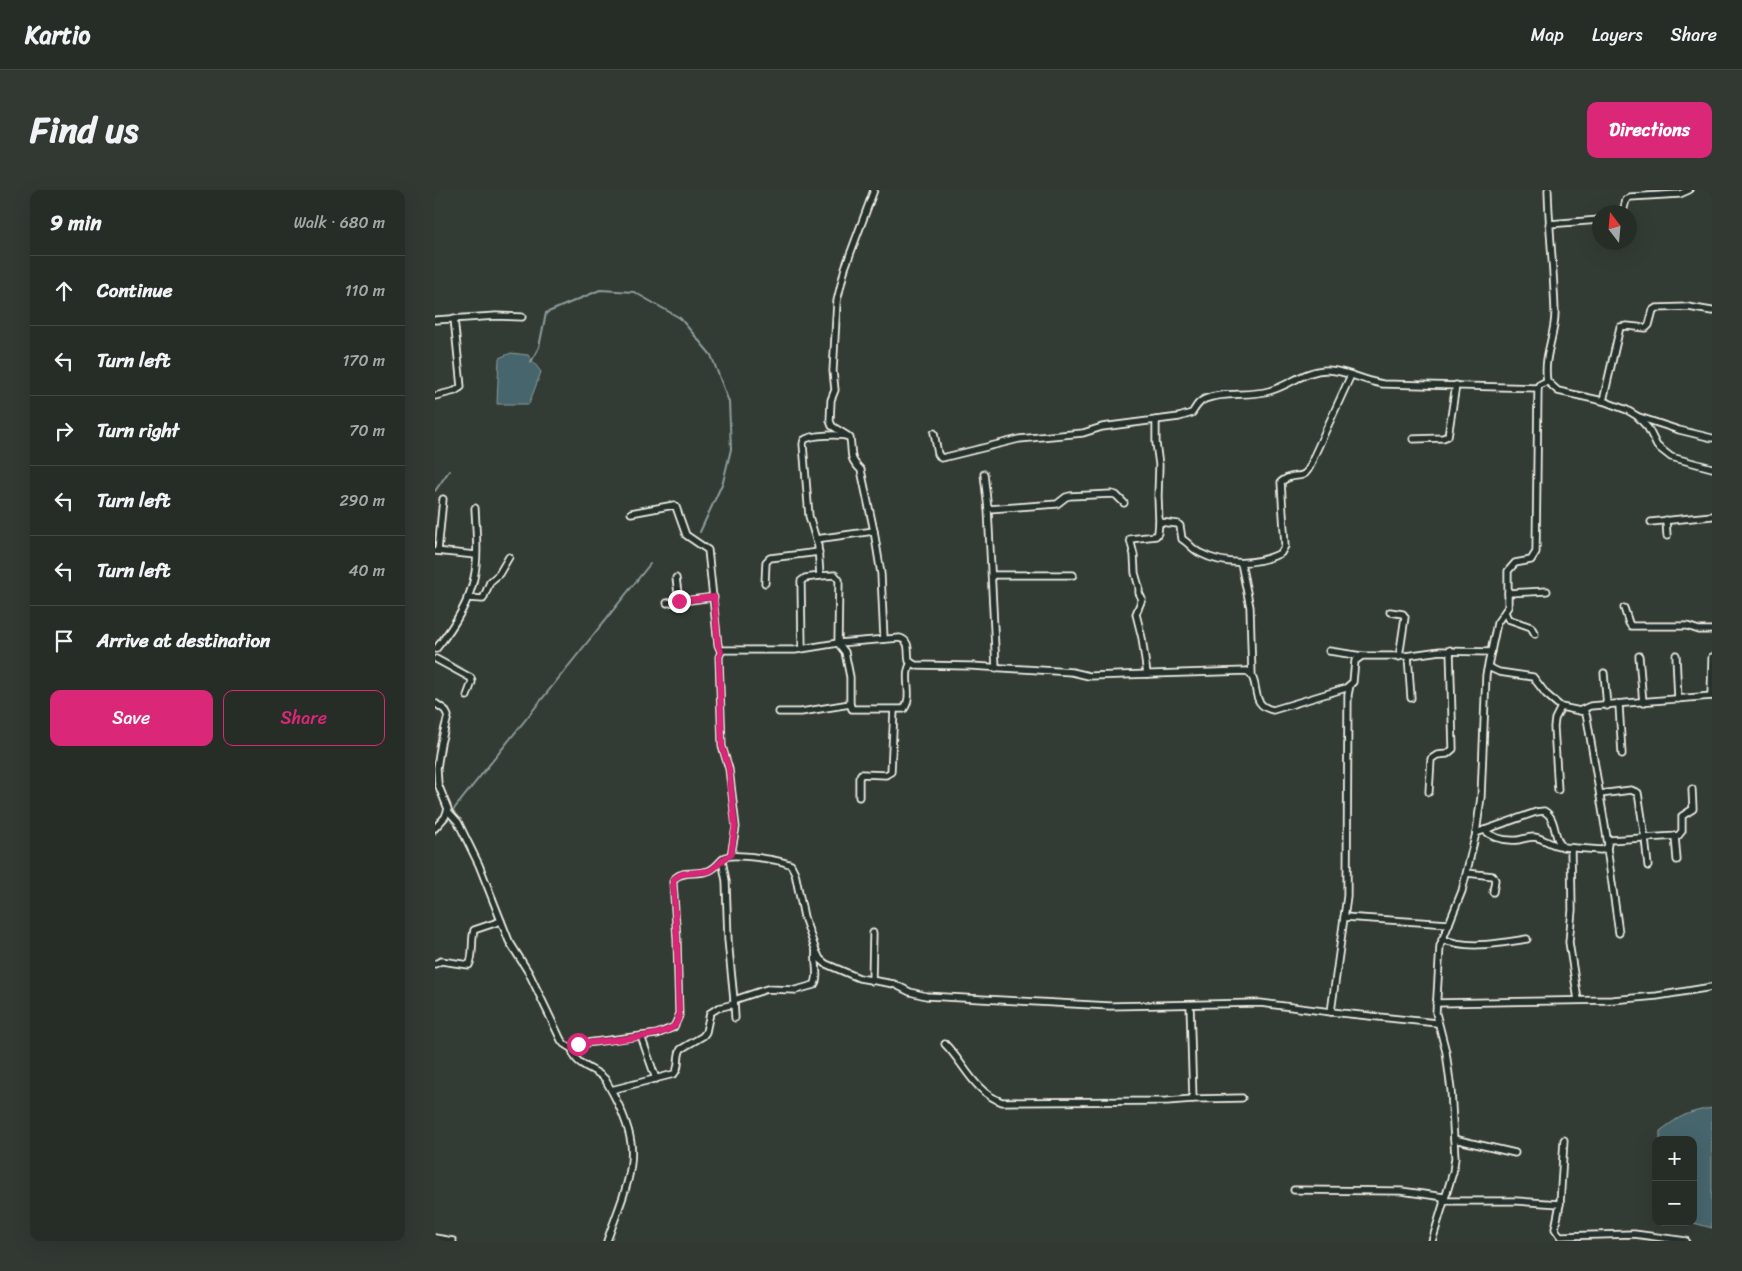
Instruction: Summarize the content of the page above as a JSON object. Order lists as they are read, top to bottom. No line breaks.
{"north":"top","page":{"header":"Kartio","nav":["Map","Layers","Share"],"title":"Find us","buttons":["Directions",["Save","Share"]],"heading":["9 min","Walk · 680 m"],"list":[["Continue","110 m"],["Turn left","170 m"],["Turn right","70 m"],["Turn left","290 m"],["Turn left","40 m"],"Arrive at destination"],"map_buttons":["+","−"]}}
